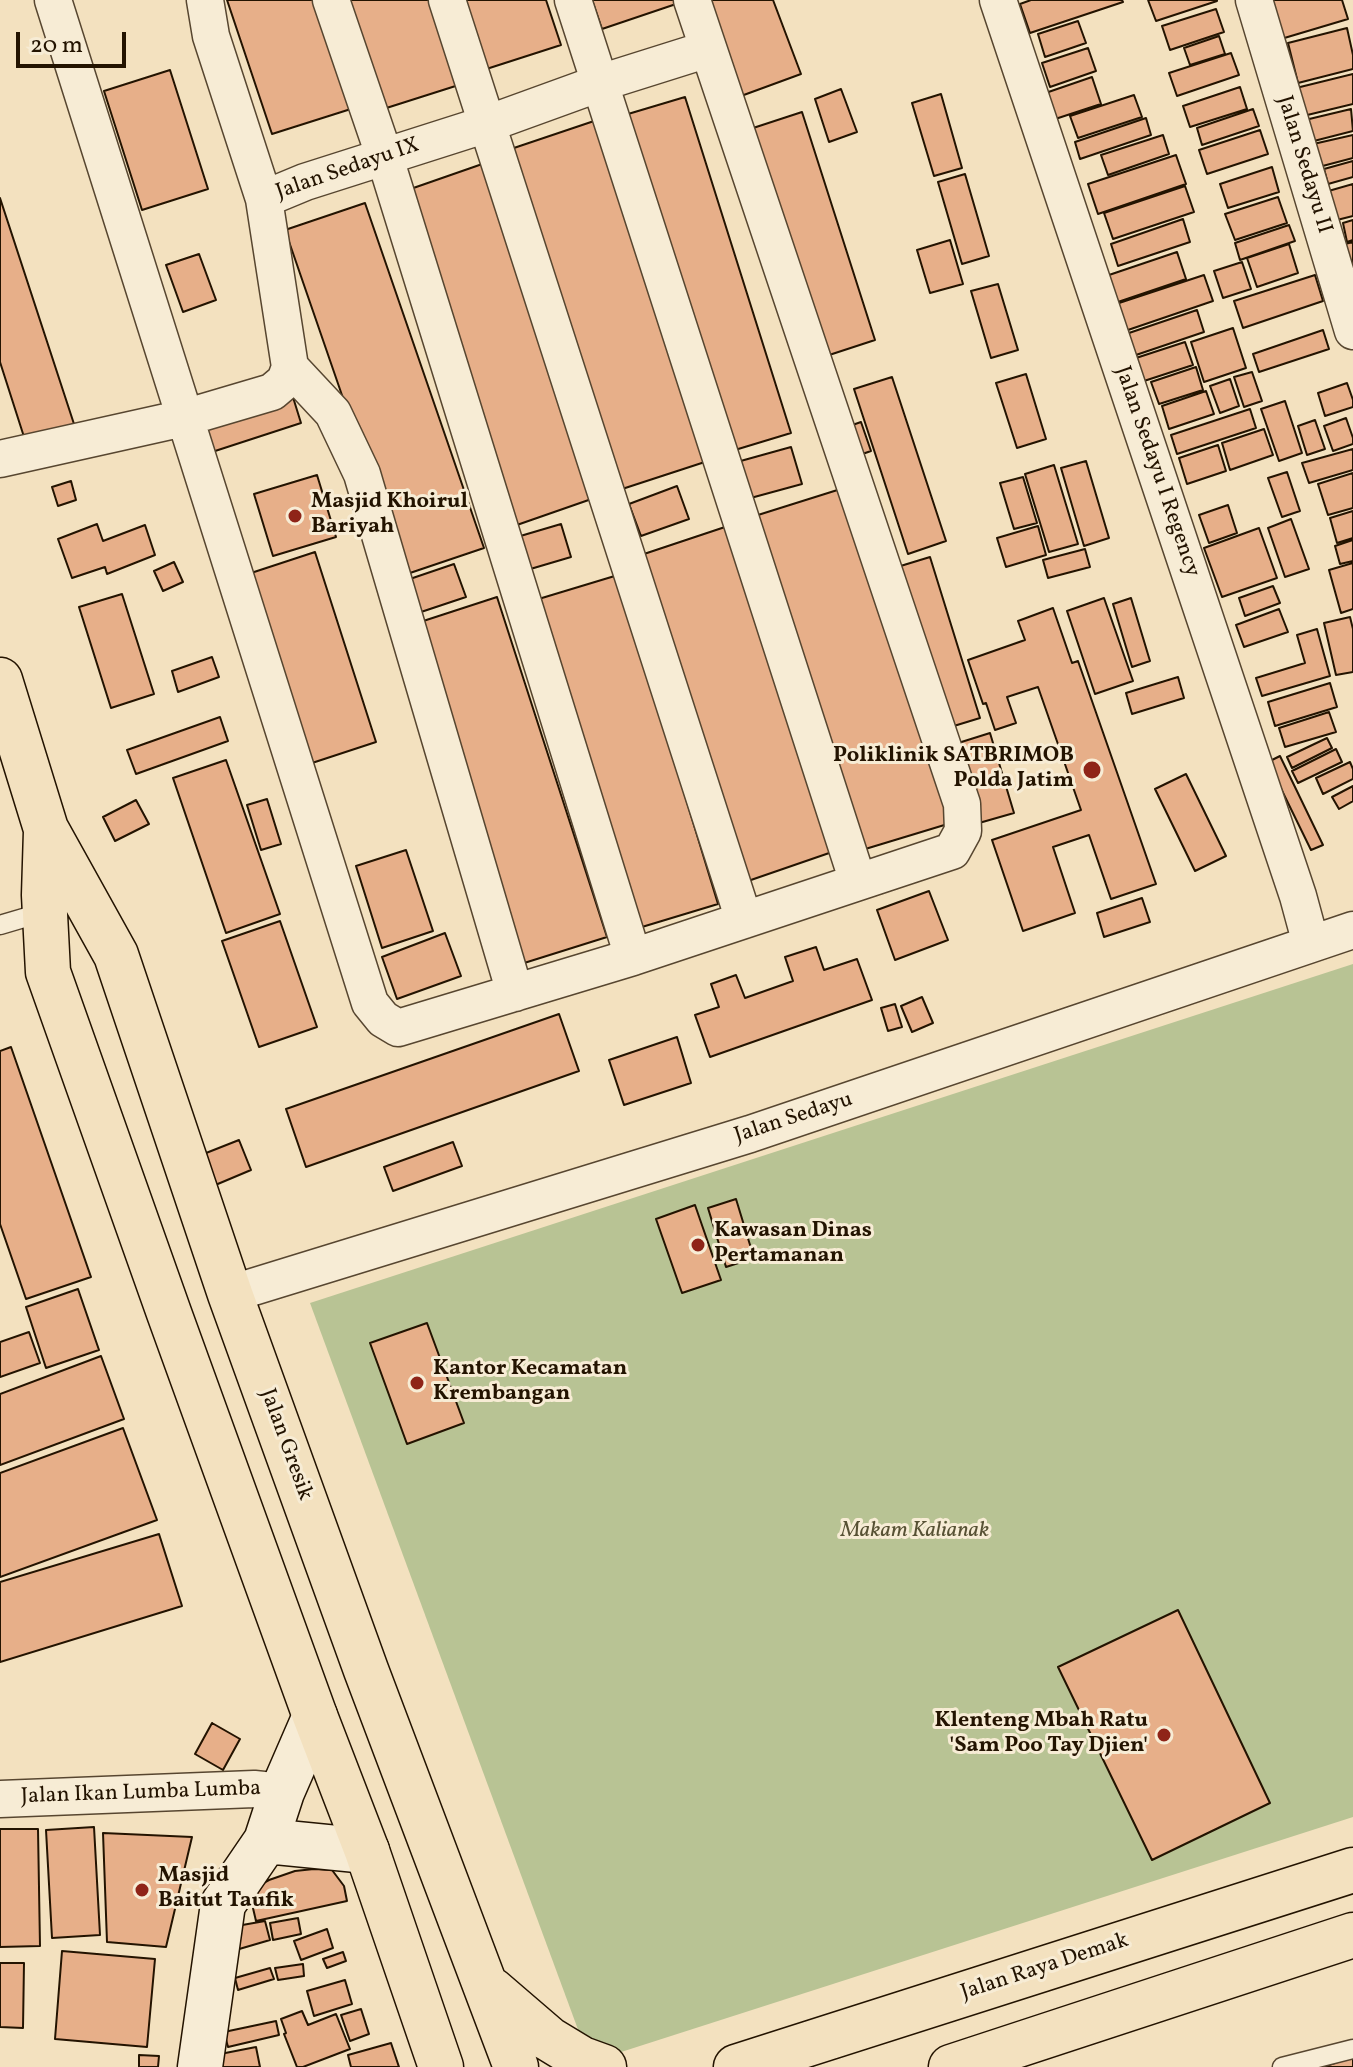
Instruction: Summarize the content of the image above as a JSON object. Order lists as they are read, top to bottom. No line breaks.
{"streets":{"highway":["Jalan Gresik","Jalan Raya Demak"],"street":["Jalan Sedayu II","Jalan Sedayu IX","Jalan Sedayu I Regency","Jalan Sedayu","Jalan Ikan Lumba Lumba"]},"crossings":[["Jalan Sedayu I Regency","Jalan Sedayu"],["Jalan Sedayu","Jalan Gresik"]],"parks":["Makam Kalianak"],"places":["Masjid Khoirul Bariyah","Poliklinik SATBRIMOB Polda Jatim","Kawasan Dinas Pertamanan","Kantor Kecamatan Krembangan","Klenteng Mbah Ratu 'Sam Poo Tay Djien'","Masjid Baitut Taufik"],"scale_bar":"20 m"}
